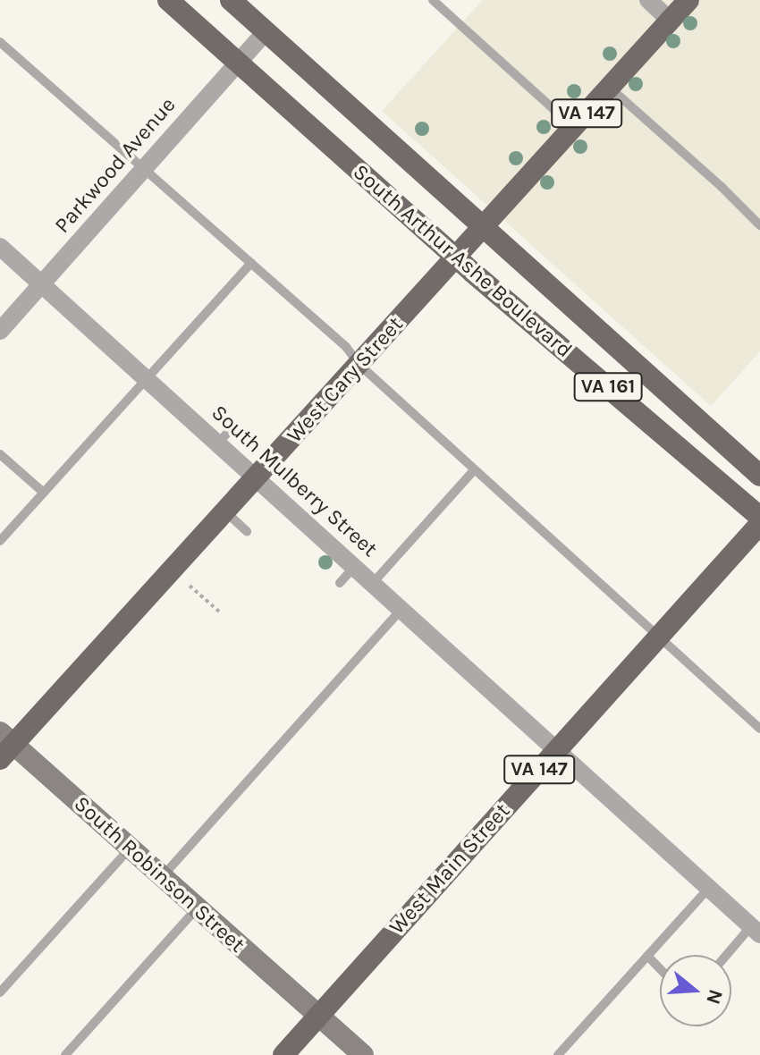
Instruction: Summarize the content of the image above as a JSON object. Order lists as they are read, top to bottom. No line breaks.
{"streets":{"main road":["VA 147","South Arthur Ashe Boulevard","West Cary Street","VA 161","West Main Street"],"street":["Parkwood Avenue","South Mulberry Street","South Robinson Street"]},"crossings":[["Parkwood Avenue","South Arthur Ashe Boulevard"],["Parkwood Avenue","South Mulberry Street"],["South Arthur Ashe Boulevard","West Cary Street"],["West Cary Street","South Mulberry Street"],["West Cary Street","South Robinson Street"],["South Mulberry Street","West Main Street"],["West Main Street","South Robinson Street"]],"north":"right"}
